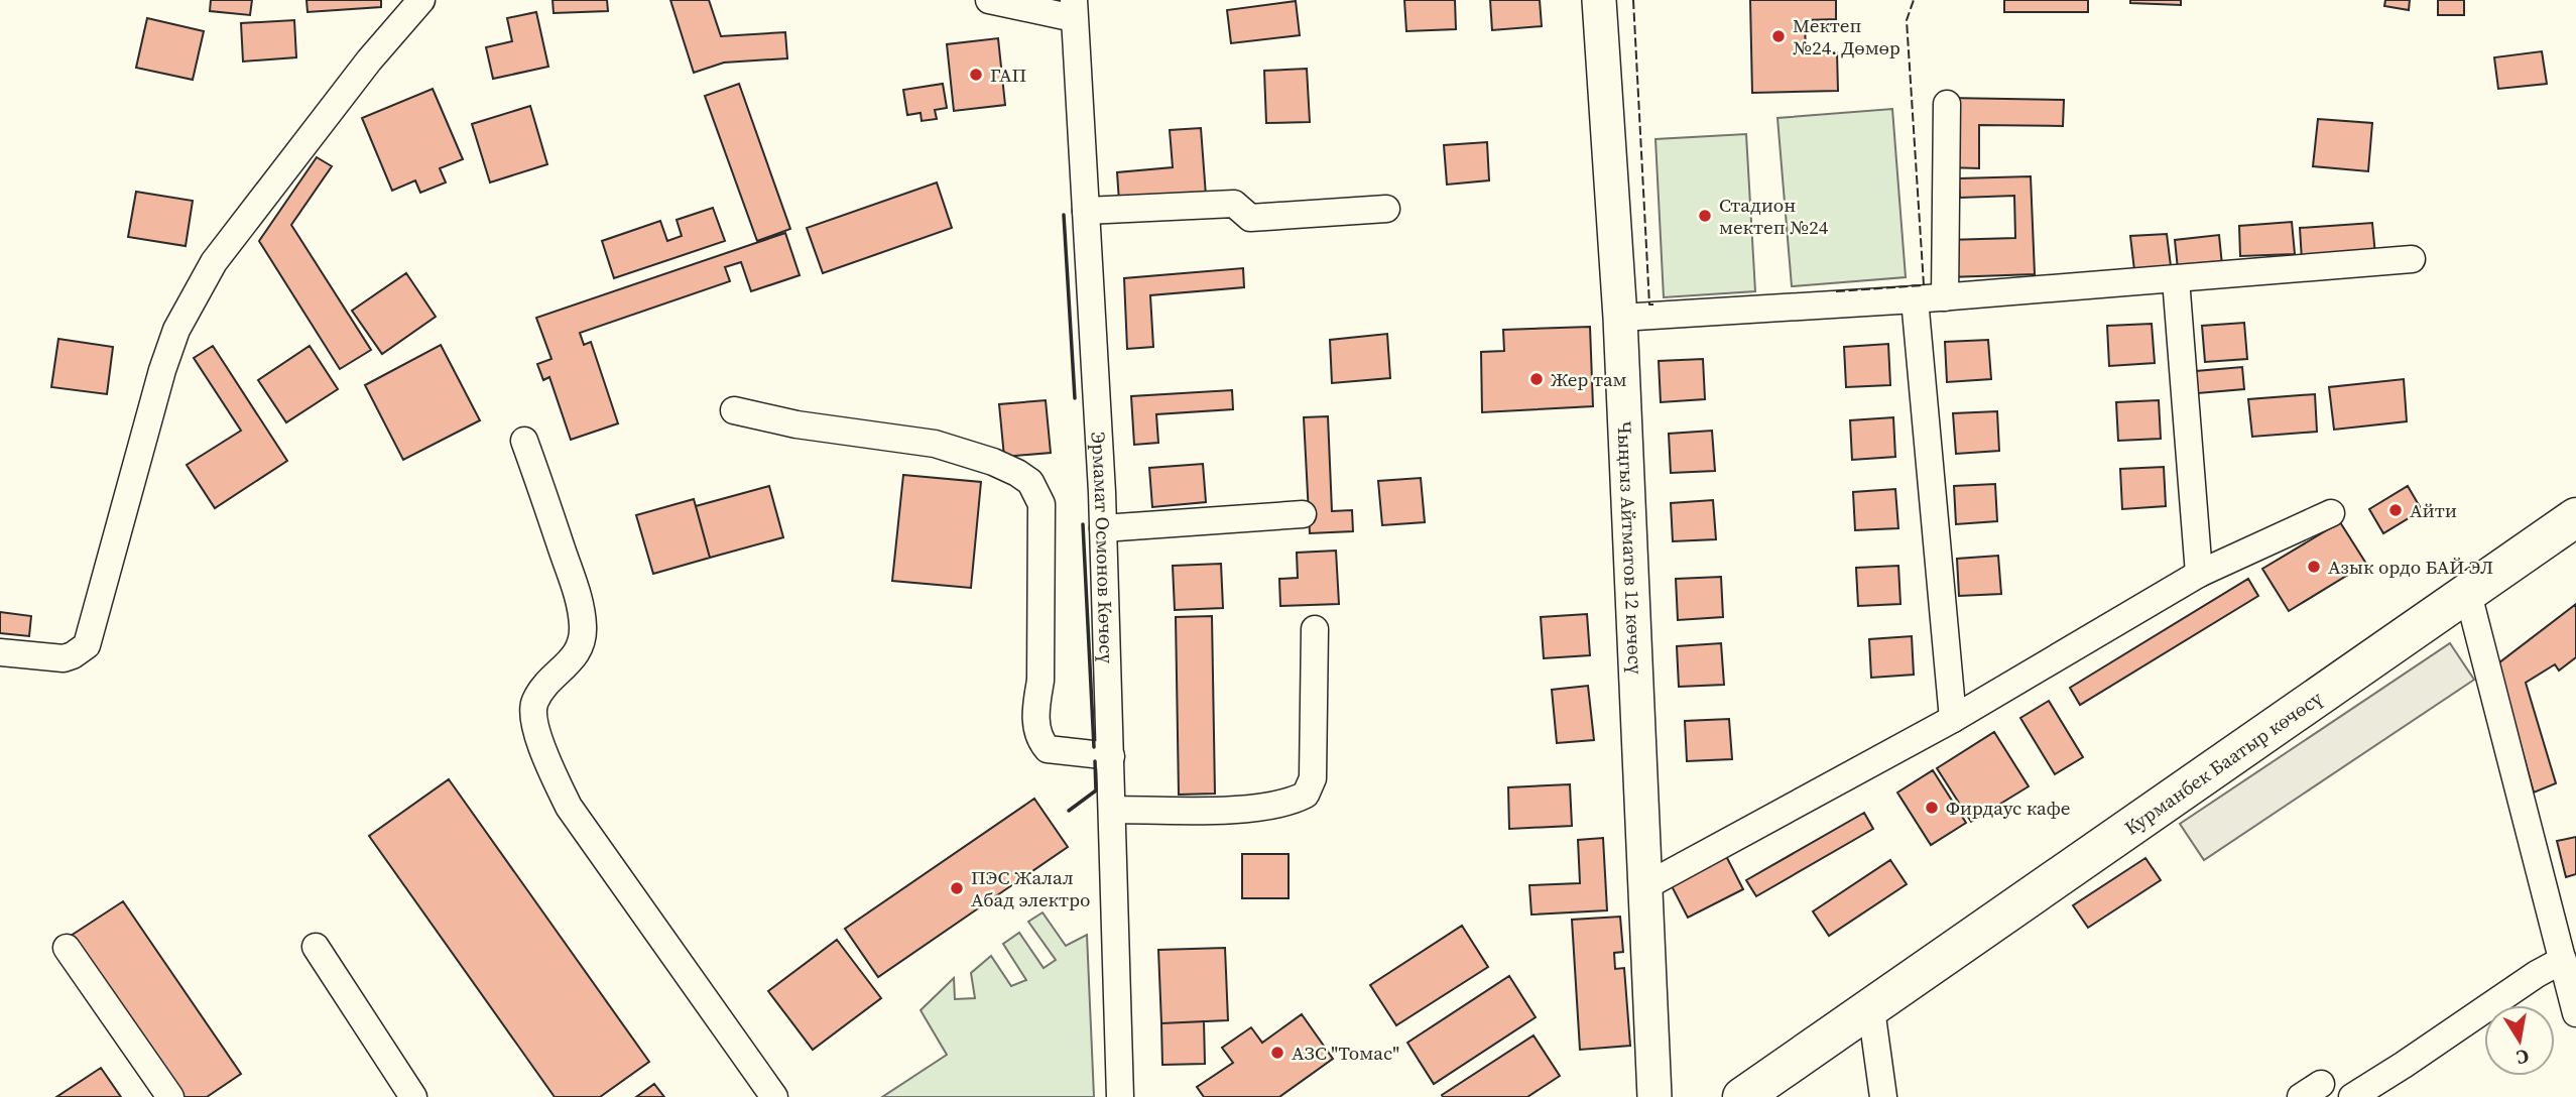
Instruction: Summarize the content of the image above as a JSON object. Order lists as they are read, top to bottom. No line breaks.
{"streets":{"highway":["Курманбек Баатыр көчөсү"],"main road":["Чыңгыз Айтматов 12 көчөсү"],"street":["Эрмамат Осмонов Көчөсү"]},"places":["Мектеп №24. Дөмөр","ГАП","Стадион мектеп №24","Жер там","Айти","Азык ордо БАЙ ЭЛ","Фирдаус кафе","ПЭС Жалал Абад электро","АЗС \"Томас\""],"north":"bottom"}
